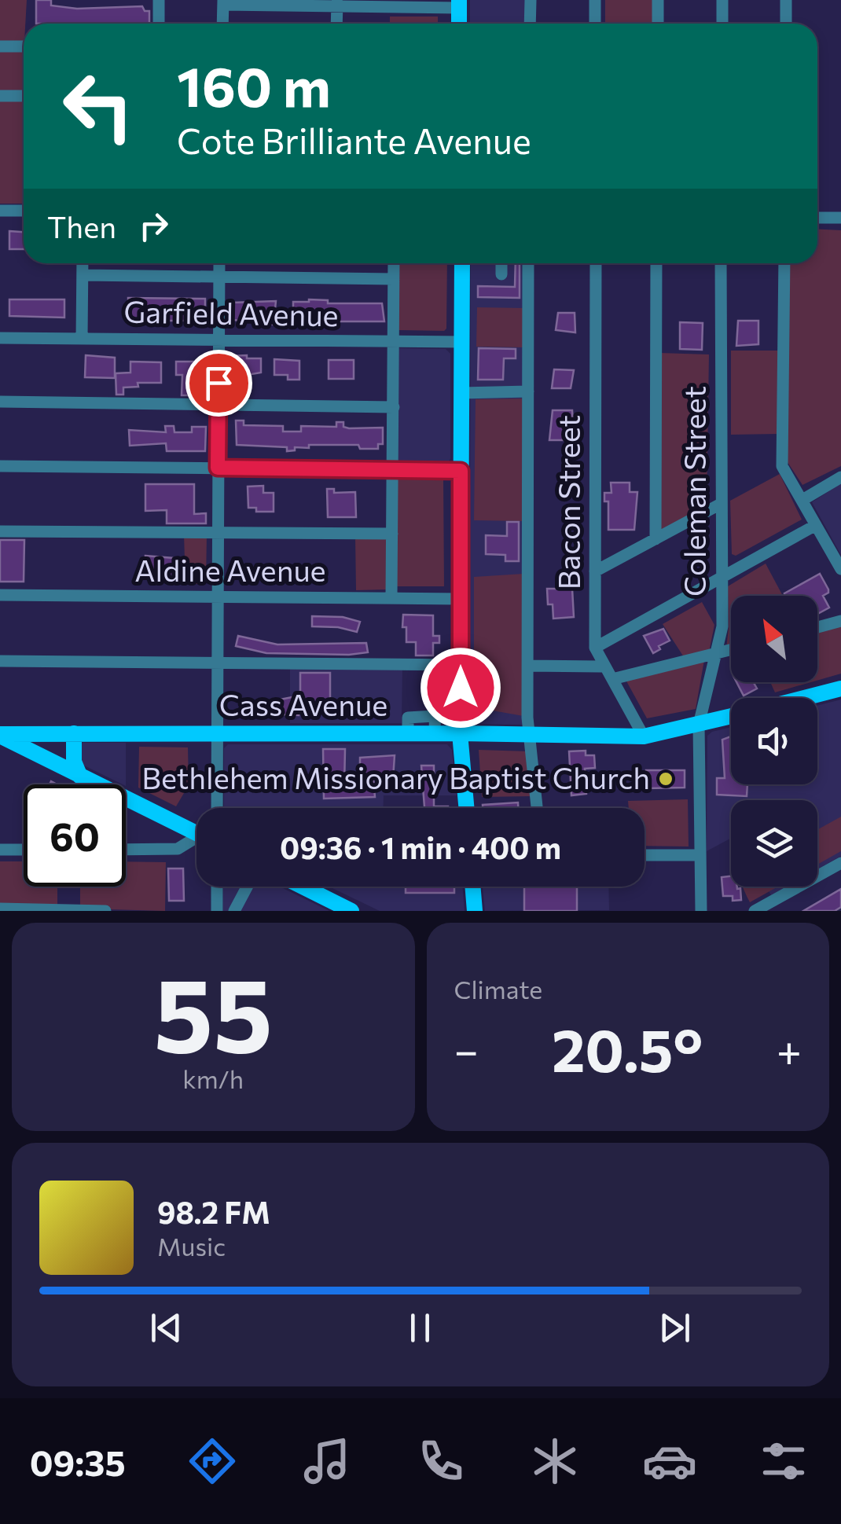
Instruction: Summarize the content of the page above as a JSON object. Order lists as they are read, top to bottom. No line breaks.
{"streets":{"main road":["Cass Avenue"],"street":["Garfield Avenue","Coleman Street","Bacon Street","Aldine Avenue"]},"crossings":[["Coleman Street","Cass Avenue"]],"places":["Bethlehem Missionary Baptist Church"],"north":"top left","page":{"turn":["160 m","Cote Brilliante Avenue"],"then":"Then","limit":"60","trip":"09:36 · 1 min · 400 m","tile":[["55","km/h"],"Climate"],"heat":["−","20.5°","+"],"song":["98.2 FM","Music"],"tabs":"09:35"}}
